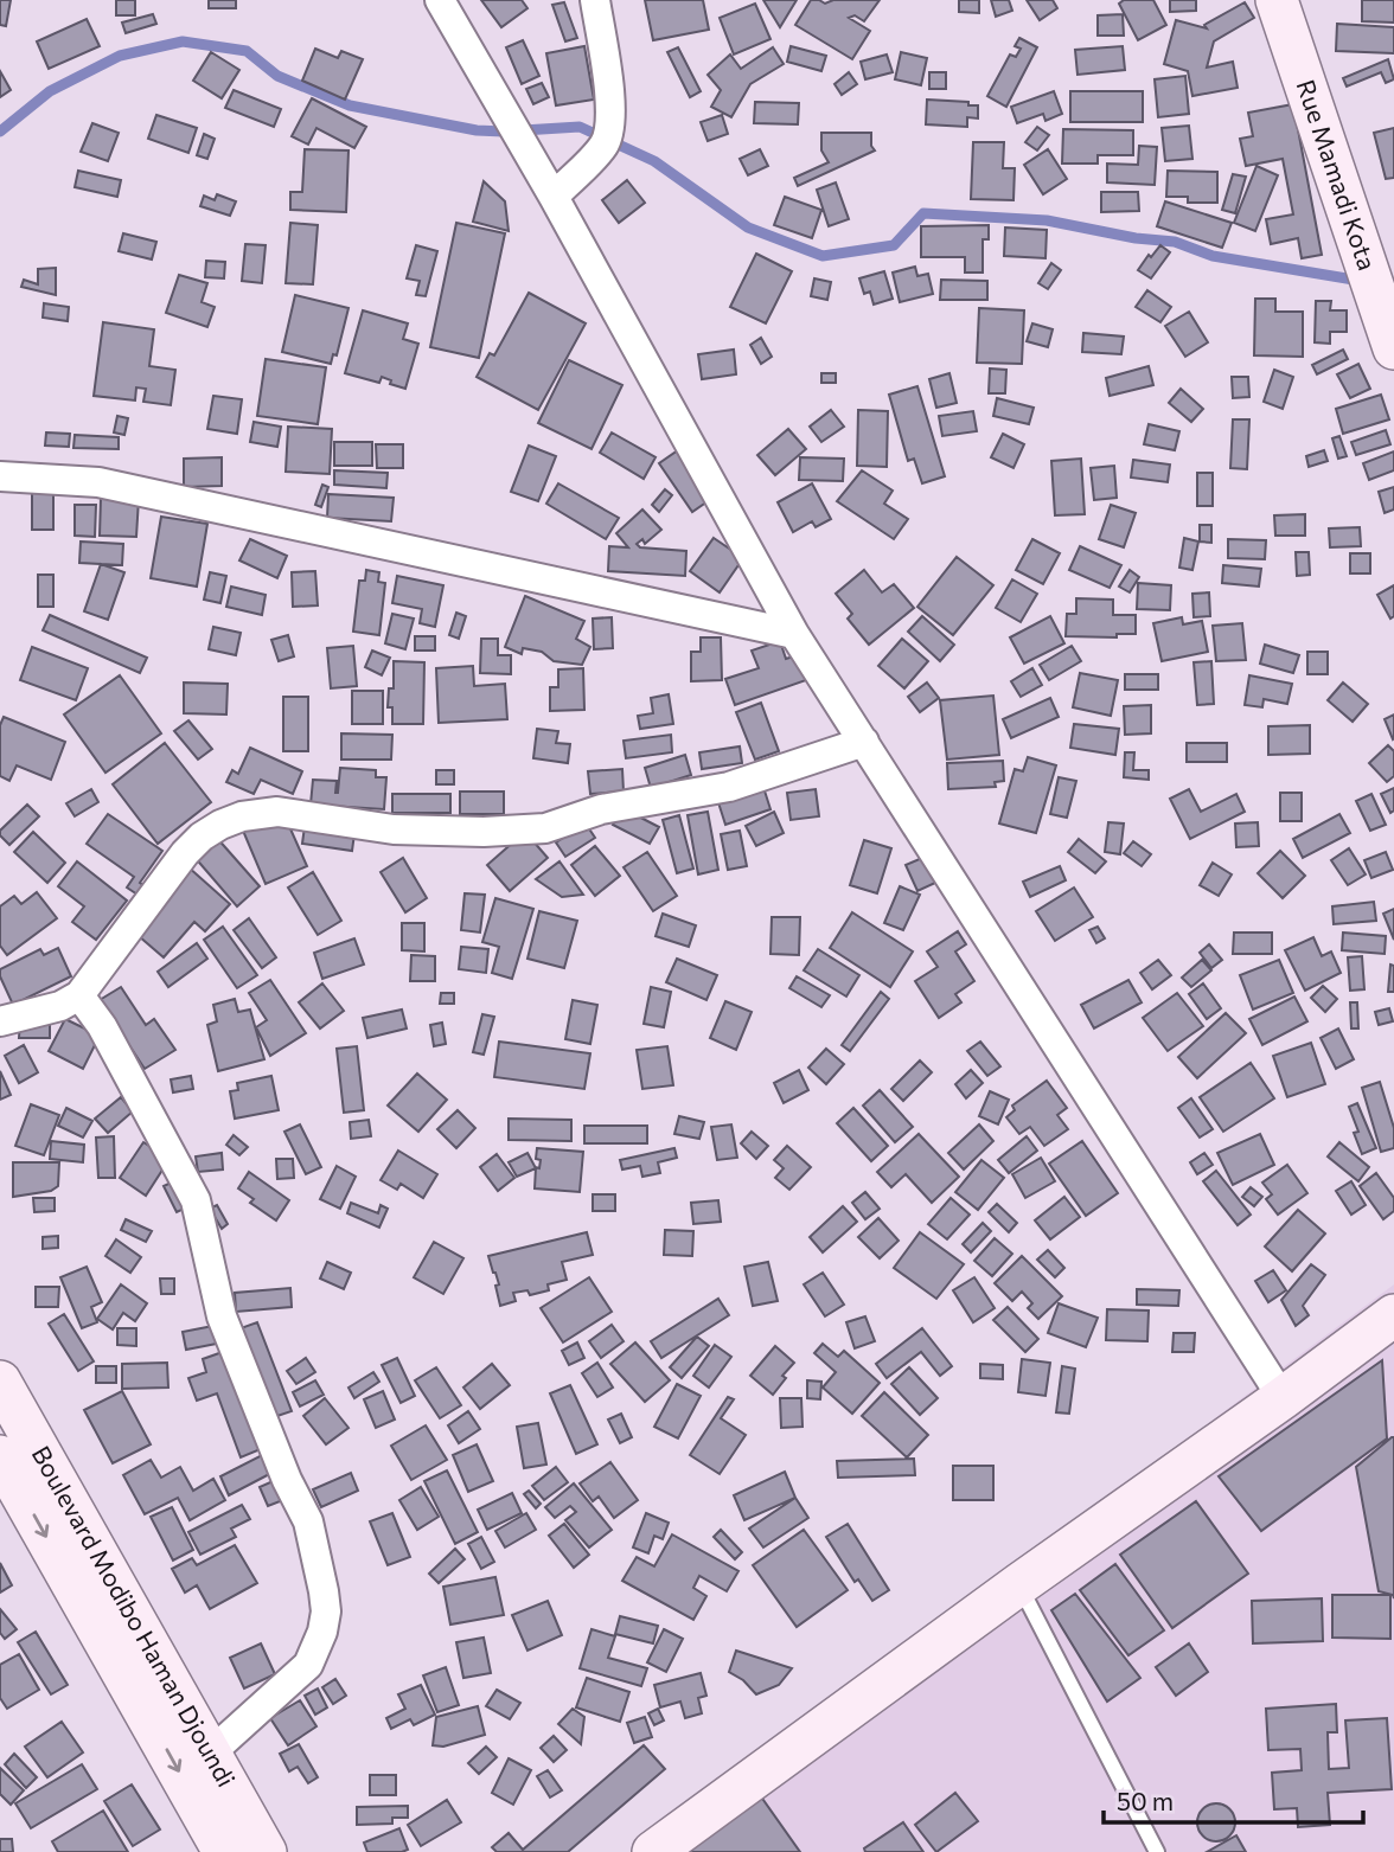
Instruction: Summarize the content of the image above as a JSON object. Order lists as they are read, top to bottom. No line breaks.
{"streets":{"main road":["Rue Mamadi Kota","Boulevard Modibo Haman Djoundi"]},"scale_bar":"50 m"}
